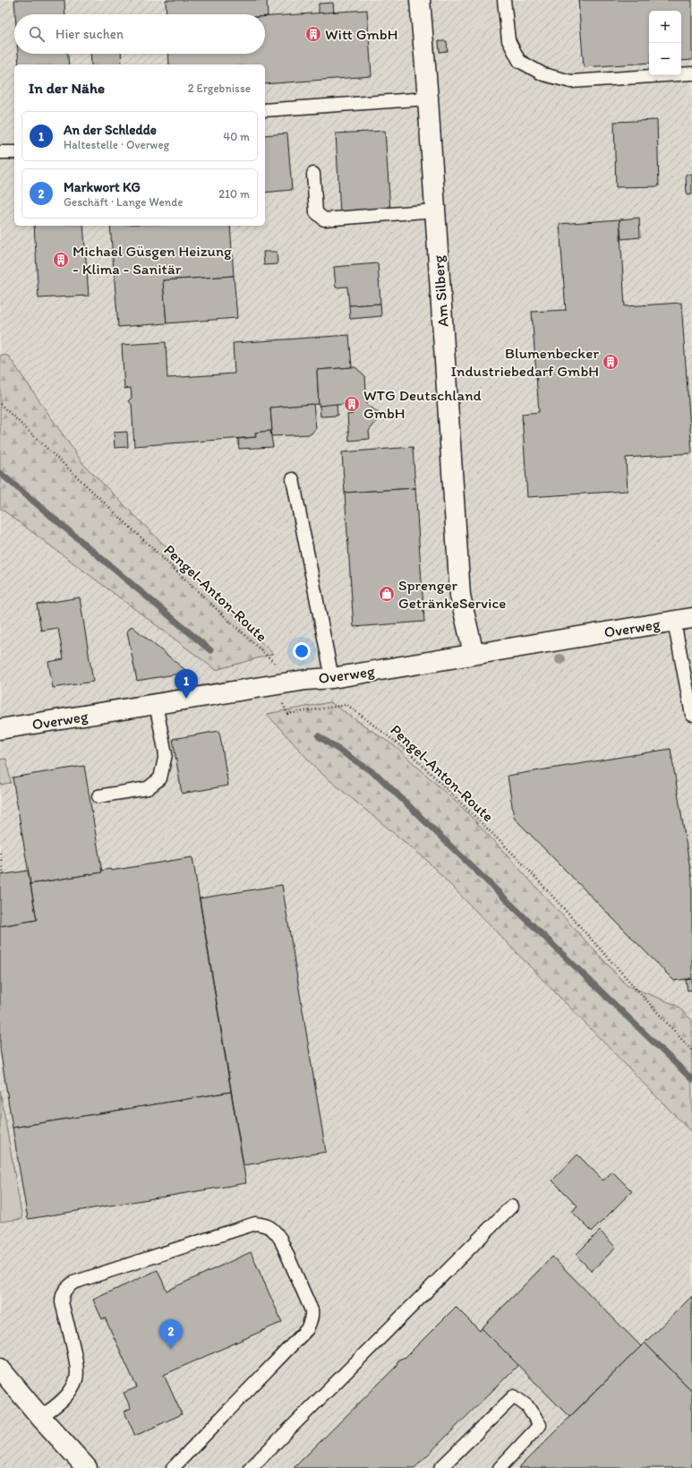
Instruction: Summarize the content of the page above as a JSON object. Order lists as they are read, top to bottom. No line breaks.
{"streets":{"street":["Am Silberg","Overweg"],"path":["Pengel-Anton-Route"]},"crossings":[["Am Silberg","Overweg"],["Pengel-Anton-Route","Overweg"]],"places":{"building":["Witt GmbH","Michael Güsgen Heizung - Klima - Sanitär","Blumenbecker Industriebedarf GmbH","WTG Deutschland GmbH"],"shop":["Sprenger GetränkeService"]},"page":{"map_buttons":["+","−"],"search":"Hier suchen","heading":["In der Nähe","2 Ergebnisse"],"list":[{"mark":"1","name":"An der Schledde","note":"Haltestelle · Overweg","value":"40 m"},{"mark":"2","name":"Markwort KG","note":"Geschäft · Lange Wende","value":"210 m"}],"pins":["1","2"]}}
